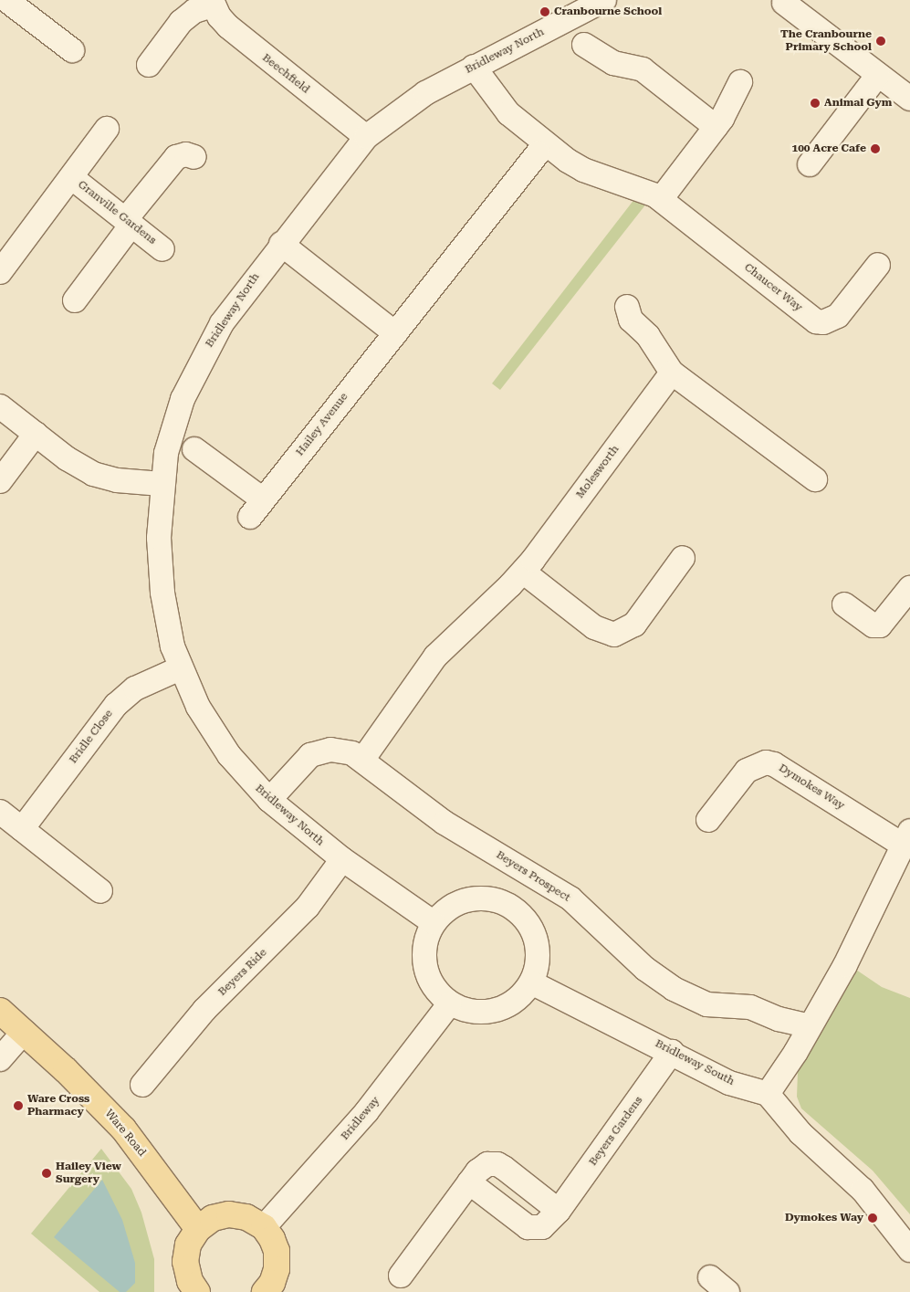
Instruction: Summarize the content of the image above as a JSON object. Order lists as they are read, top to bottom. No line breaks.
{"streets":{"main road":["Ware Road"],"street":["Bridleway North","Beechfield","Granville Gardens","Chaucer Way","Hailey Avenue","Molesworth","Bridle Close","Dymokes Way","Beyers Prospect","Beyers Ride","Bridleway South","Bridleway","Beyers Gardens"]},"crossings":[["Bridleway North","Beechfield"],["Bridleway North","Chaucer Way"],["Bridleway North","Bridle Close"],["Bridleway North","Beyers Prospect"],["Bridleway North","Beyers Ride"],["Bridleway North","Bridleway South"],["Bridleway North","Bridleway"],["Molesworth","Beyers Prospect"],["Dymokes Way","Beyers Prospect"],["Dymokes Way","Bridleway South"],["Bridleway South","Bridleway"],["Bridleway South","Beyers Gardens"]],"places":["Cranbourne School","The Cranbourne Primary School","Animal Gym","100 Acre Cafe","Ware Cross Pharmacy","Hailey View Surgery","Dymokes Way"]}
